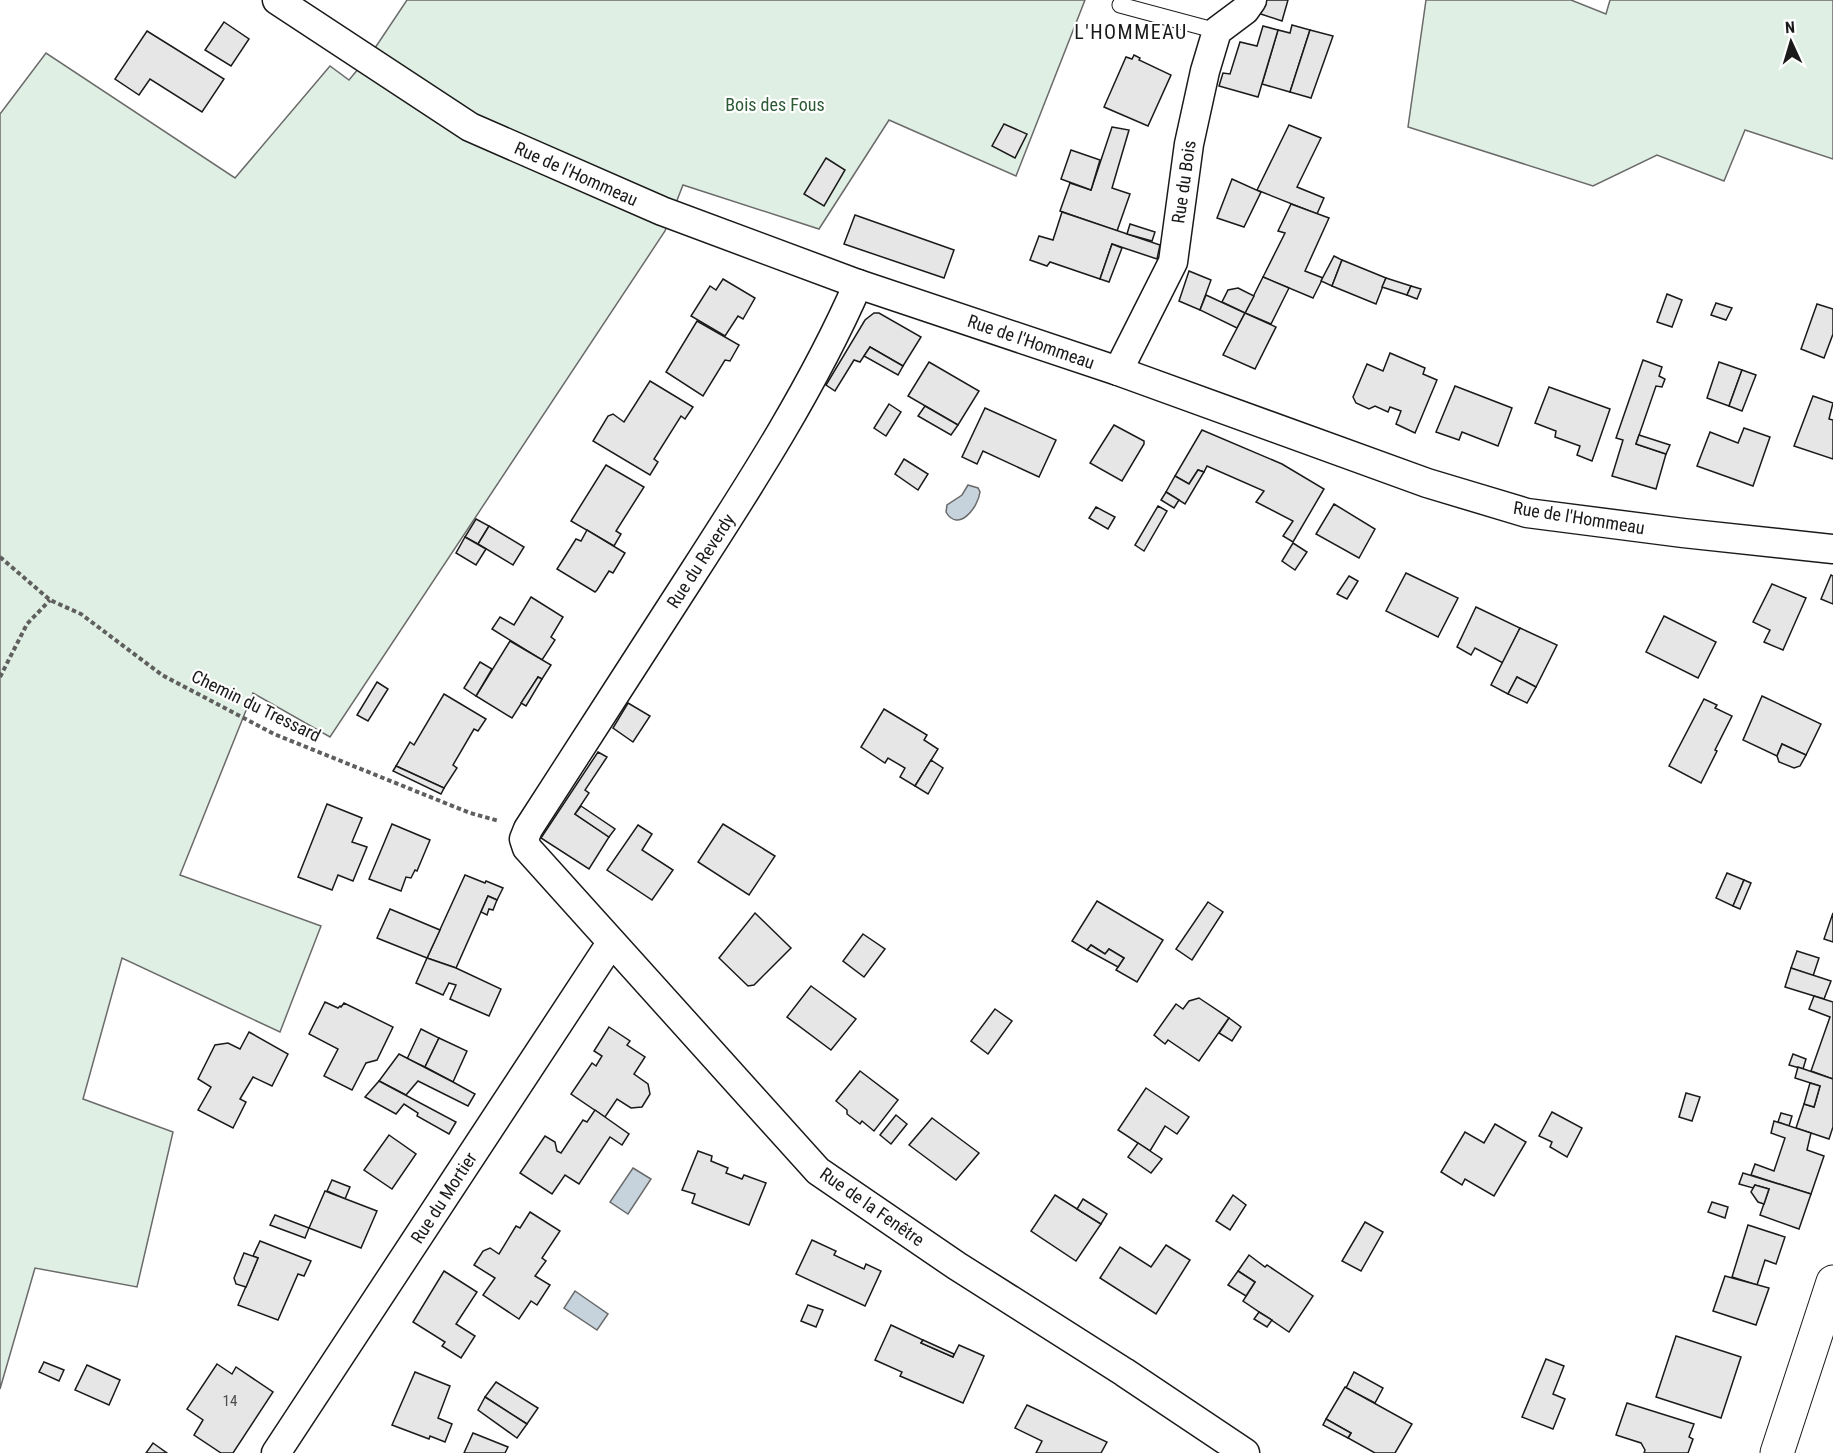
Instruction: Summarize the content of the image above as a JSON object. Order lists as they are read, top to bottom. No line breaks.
{"streets":{"street":["Rue de l'Hommeau","Rue du Bois","Rue du Reverdy","Rue du Mortier","Rue de la Fenêtre"],"path":["Chemin du Tressard"]},"crossings":[["Rue de l'Hommeau","Rue du Bois"],["Rue de l'Hommeau","Rue du Reverdy"],["Rue du Reverdy","Chemin du Tressard"],["Rue du Reverdy","Rue de la Fenêtre"],["Chemin du Tressard","Rue de la Fenêtre"],["Rue du Mortier","Rue de la Fenêtre"]],"districts":["L'HOMMEAU"],"parks":["Bois des Fous"],"house_numbers":["14"],"north":"top"}
